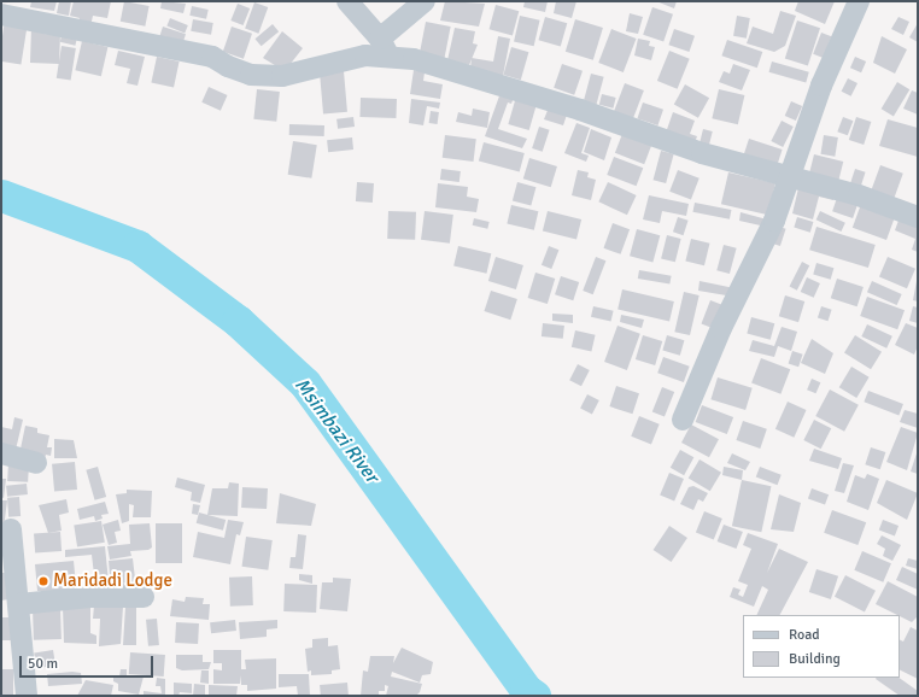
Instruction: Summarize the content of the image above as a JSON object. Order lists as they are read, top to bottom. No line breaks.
{"water":["Msimbazi River"],"places":["Maridadi Lodge"],"legend":["Road","Building"],"scale_bar":"50 m"}
